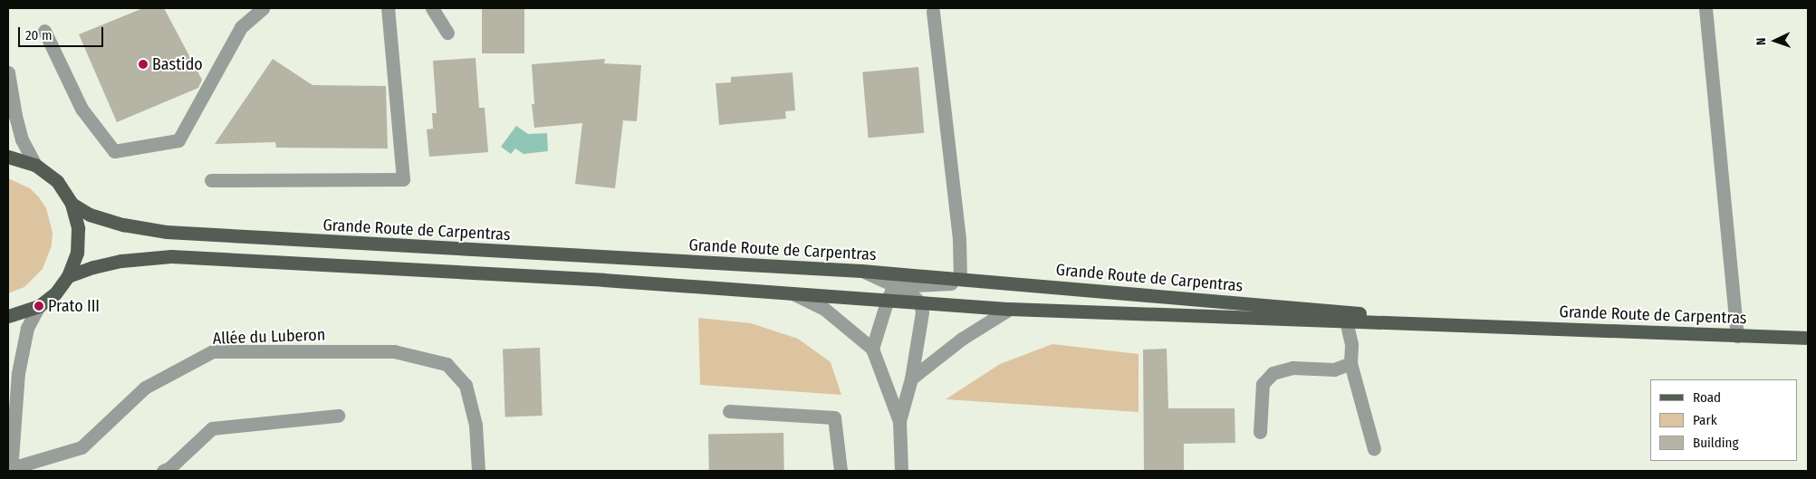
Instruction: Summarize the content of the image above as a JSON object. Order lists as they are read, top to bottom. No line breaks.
{"streets":{"main road":["Grande Route de Carpentras"],"street":["Allée du Luberon"]},"places":["Bastido","Prato III"],"legend":["Road","Park","Building"],"scale_bar":"20 m","north":"left"}
